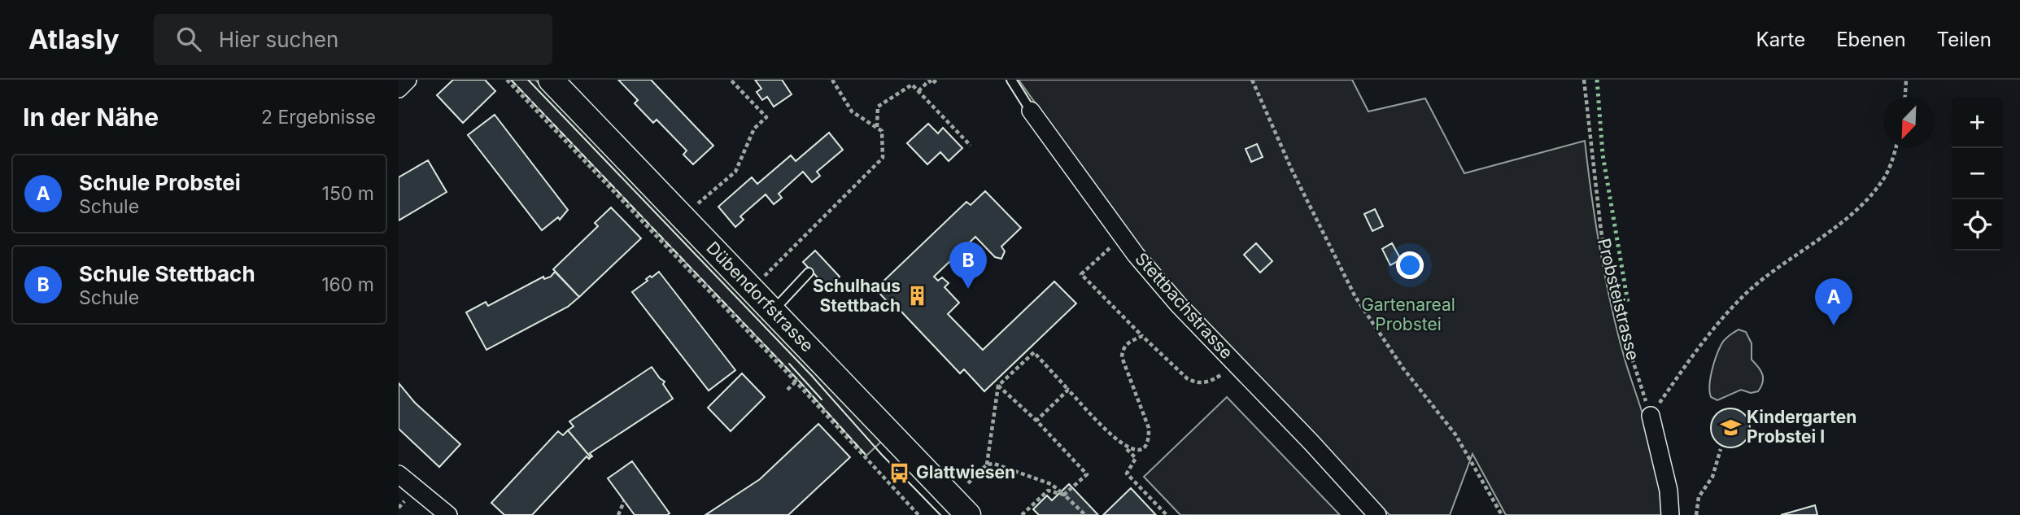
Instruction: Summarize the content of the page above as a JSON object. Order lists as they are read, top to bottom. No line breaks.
{"streets":{"street":["Dübendorfstrasse","Stettbachstrasse"],"path":["Probsteistrasse"]},"parks":["Gartenareal Probstei"],"places":{"building":["Schulhaus Stettbach"],"school or university":["Kindergarten Probstei I"],"bus stop":["Glattwiesen"]},"north":"bottom left","page":{"header":"Atlasly","search":"Hier suchen","nav":["Karte","Ebenen","Teilen"],"heading":["In der Nähe","2 Ergebnisse"],"map_buttons":["+","−"],"list":[{"mark":"A","name":"Schule Probstei","note":"Schule","value":"150 m"},{"mark":"B","name":"Schule Stettbach","note":"Schule","value":"160 m"}],"pins":["B","A"]}}
